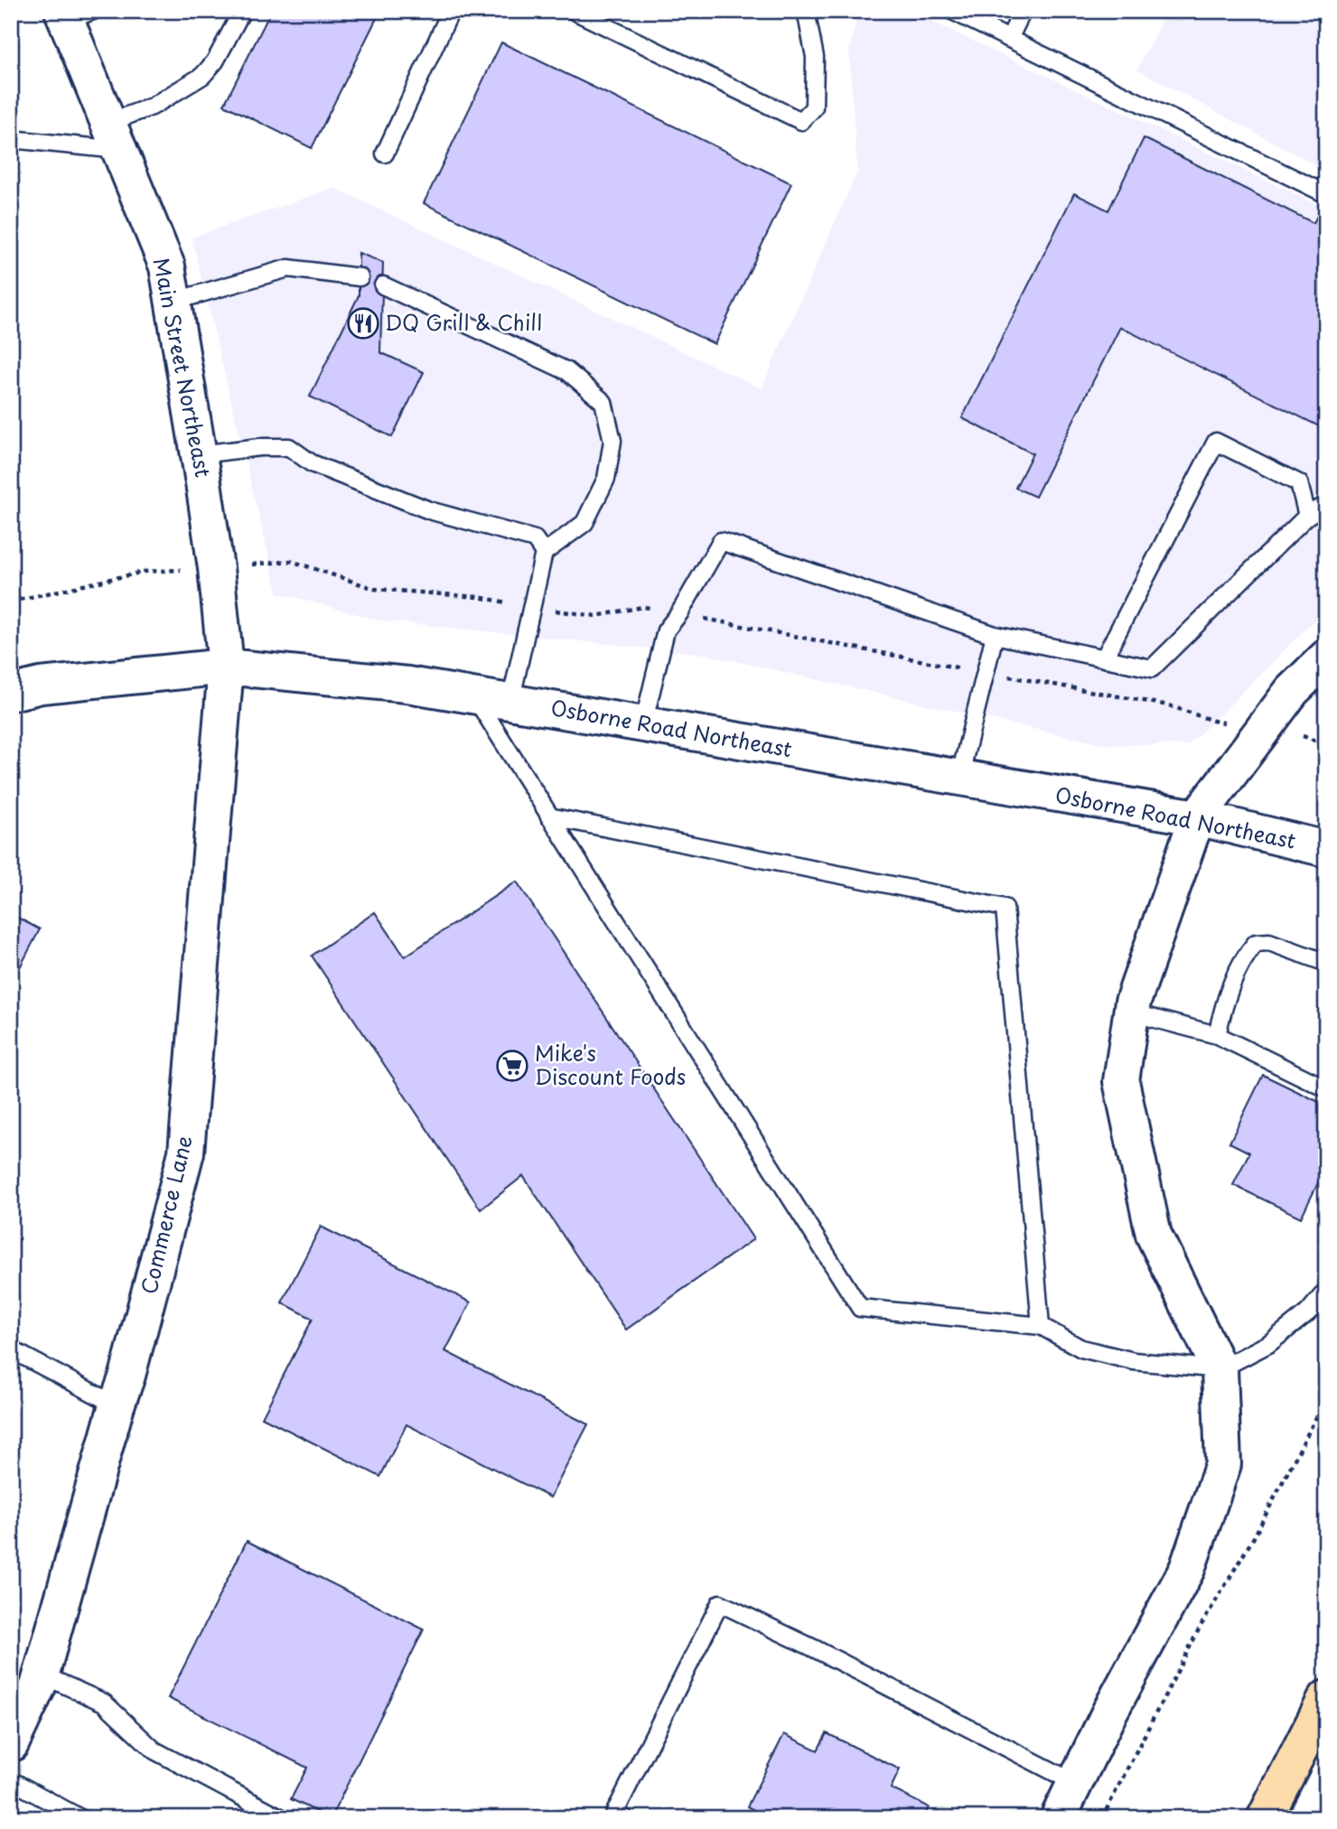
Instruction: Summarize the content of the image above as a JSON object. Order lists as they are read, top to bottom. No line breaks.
{"streets":{"street":["Main Street Northeast","Osborne Road Northeast","Commerce Lane"]},"crossings":[["Main Street Northeast","Osborne Road Northeast"],["Main Street Northeast","Commerce Lane"],["Osborne Road Northeast","Commerce Lane"]],"places":{"restaurant":["DQ Grill & Chill"],"supermarket":["Mike's Discount Foods"]}}
